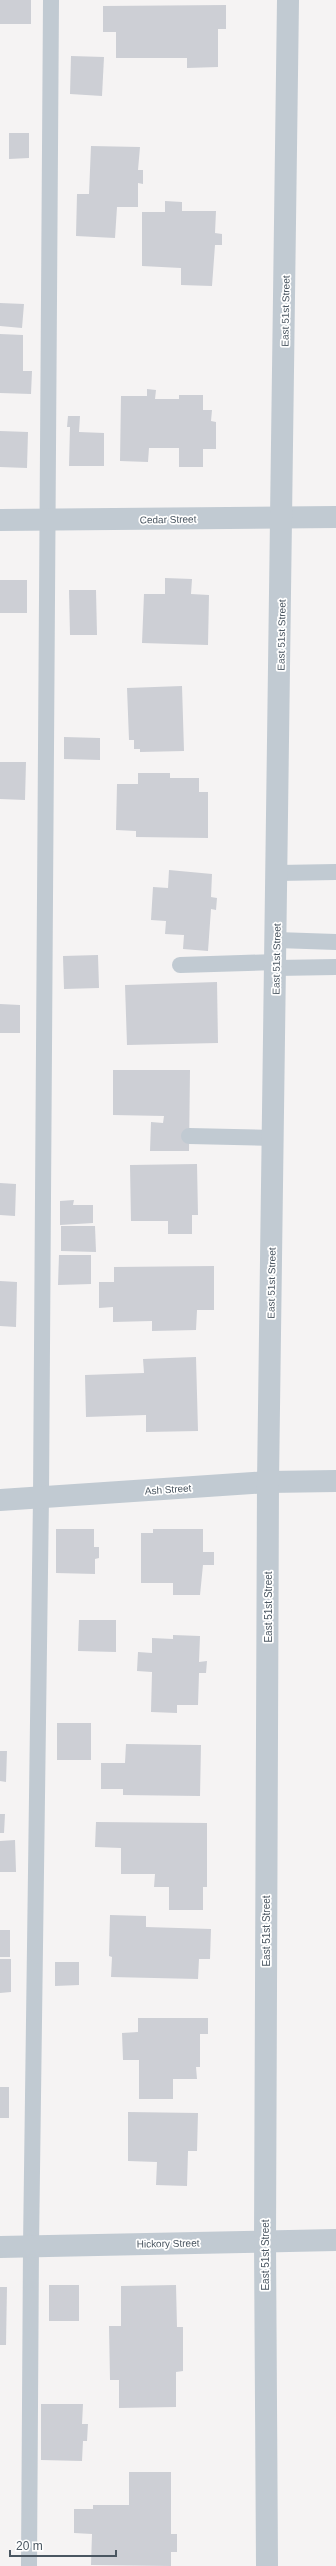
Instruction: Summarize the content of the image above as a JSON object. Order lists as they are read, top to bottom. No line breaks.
{"streets":{"street":["East 51st Street","Cedar Street","Ash Street","Hickory Street"]},"crossings":[["East 51st Street","Cedar Street"],["East 51st Street","Ash Street"],["East 51st Street","Hickory Street"]],"scale_bar":"20 m"}
